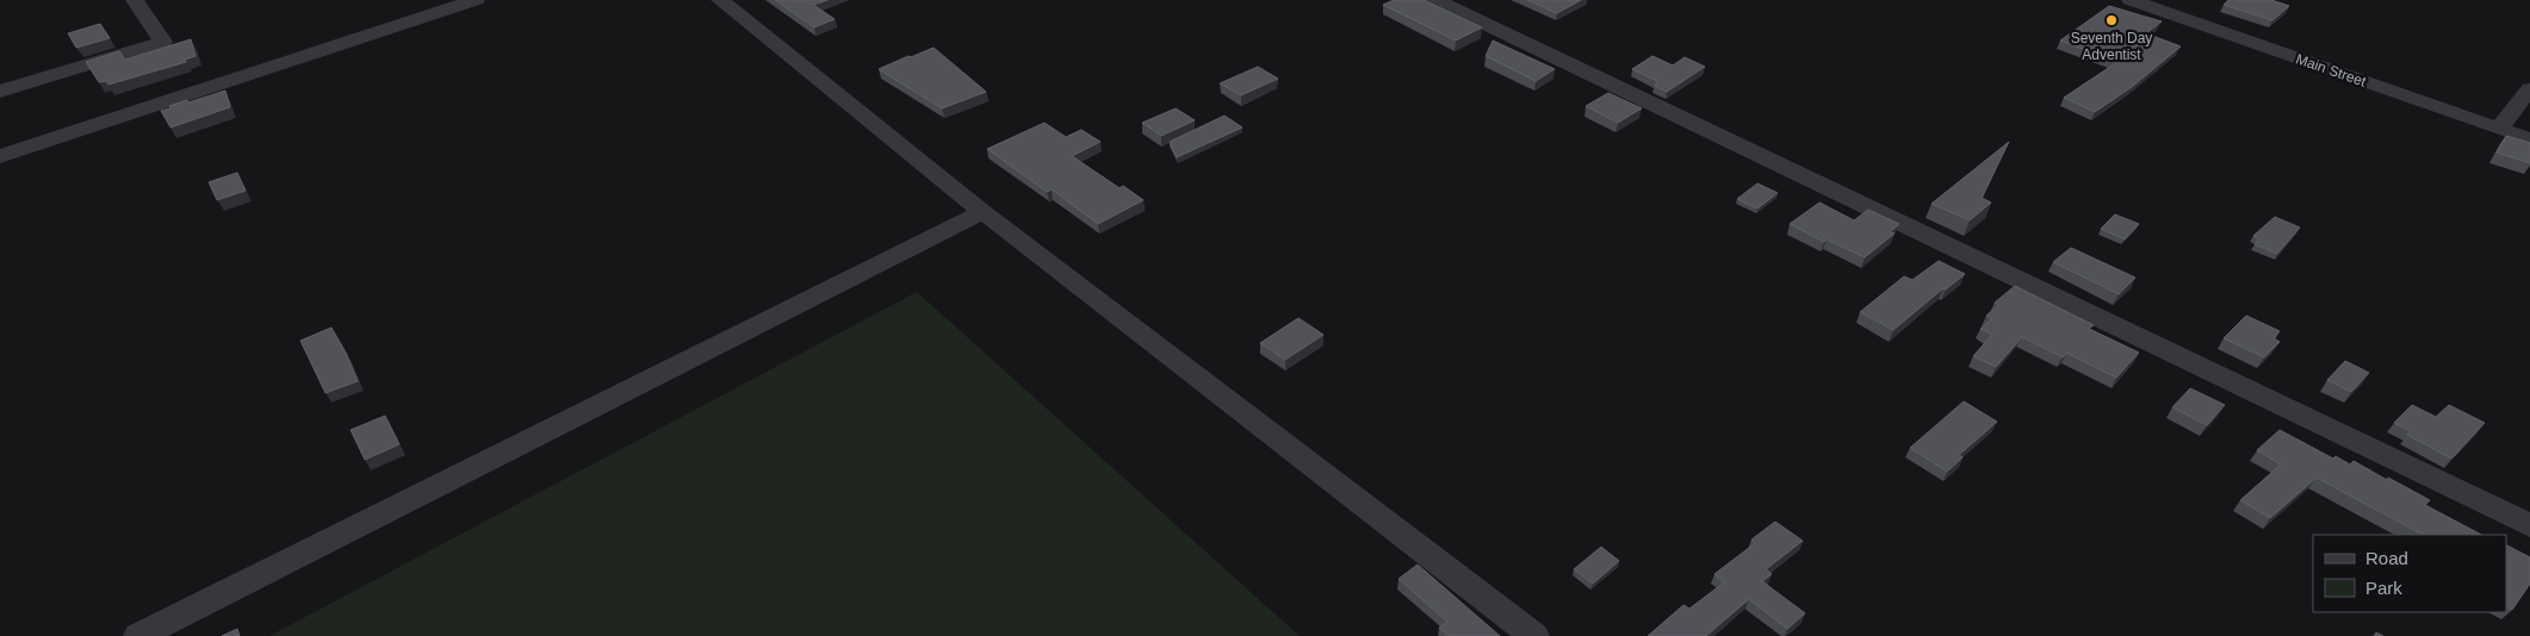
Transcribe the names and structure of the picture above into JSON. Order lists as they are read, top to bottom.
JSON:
{
  "streets": {
    "street": ["Main Street"]
  },
  "places": ["Seventh Day Adventist"],
  "legend": ["Road", "Park"]
}
